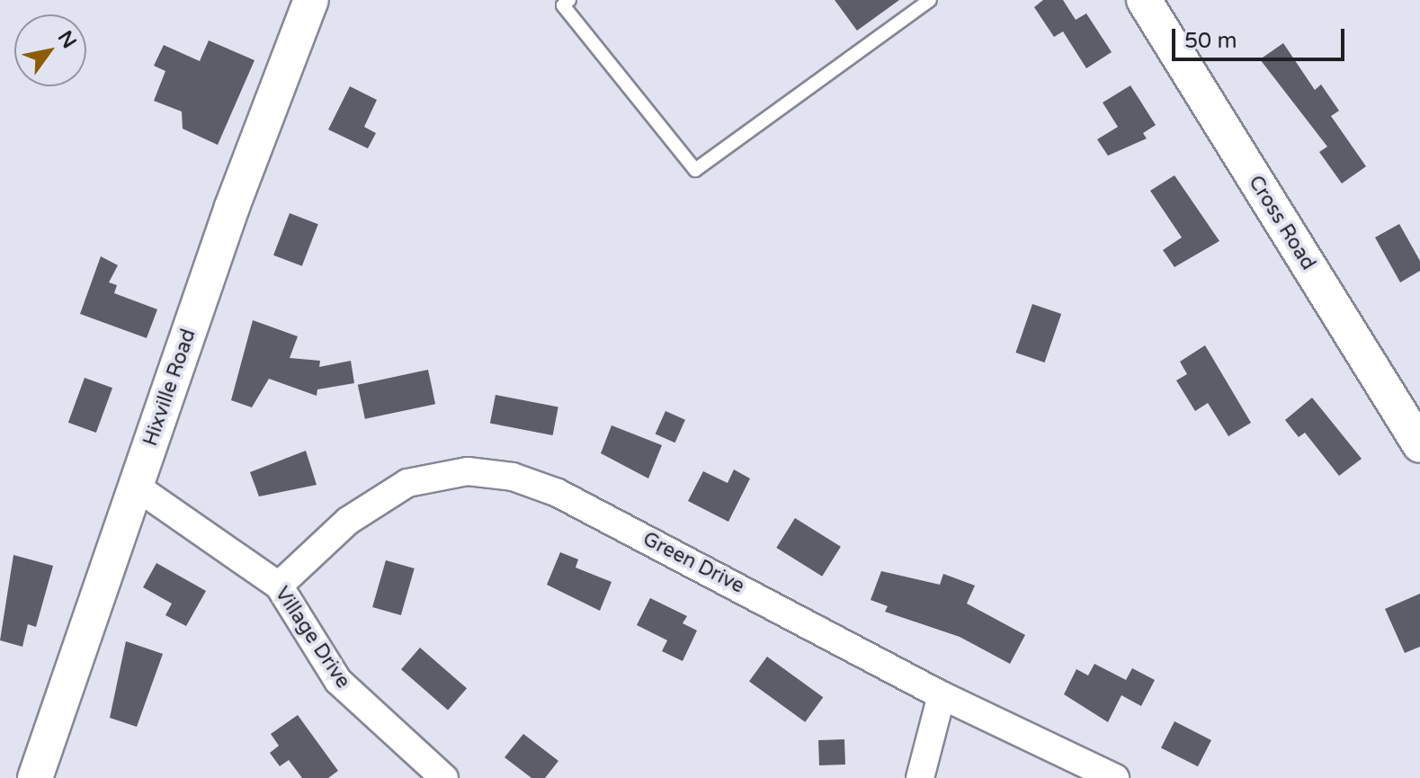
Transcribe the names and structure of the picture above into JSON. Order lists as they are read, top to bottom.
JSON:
{
  "streets": {
    "street": [
      "Cross Road",
      "Hixville Road",
      "Green Drive",
      "Village Drive"
    ]
  },
  "crossings": [
    ["Hixville Road", "Village Drive"],
    ["Green Drive", "Village Drive"]
  ],
  "scale_bar": "50 m",
  "north": "top right"
}
